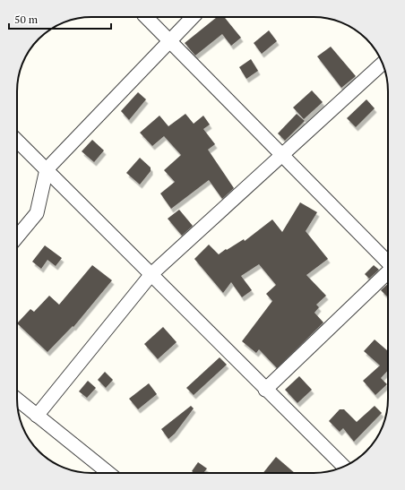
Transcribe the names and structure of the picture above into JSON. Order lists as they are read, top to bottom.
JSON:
{
  "scale_bar": "50 m"
}
